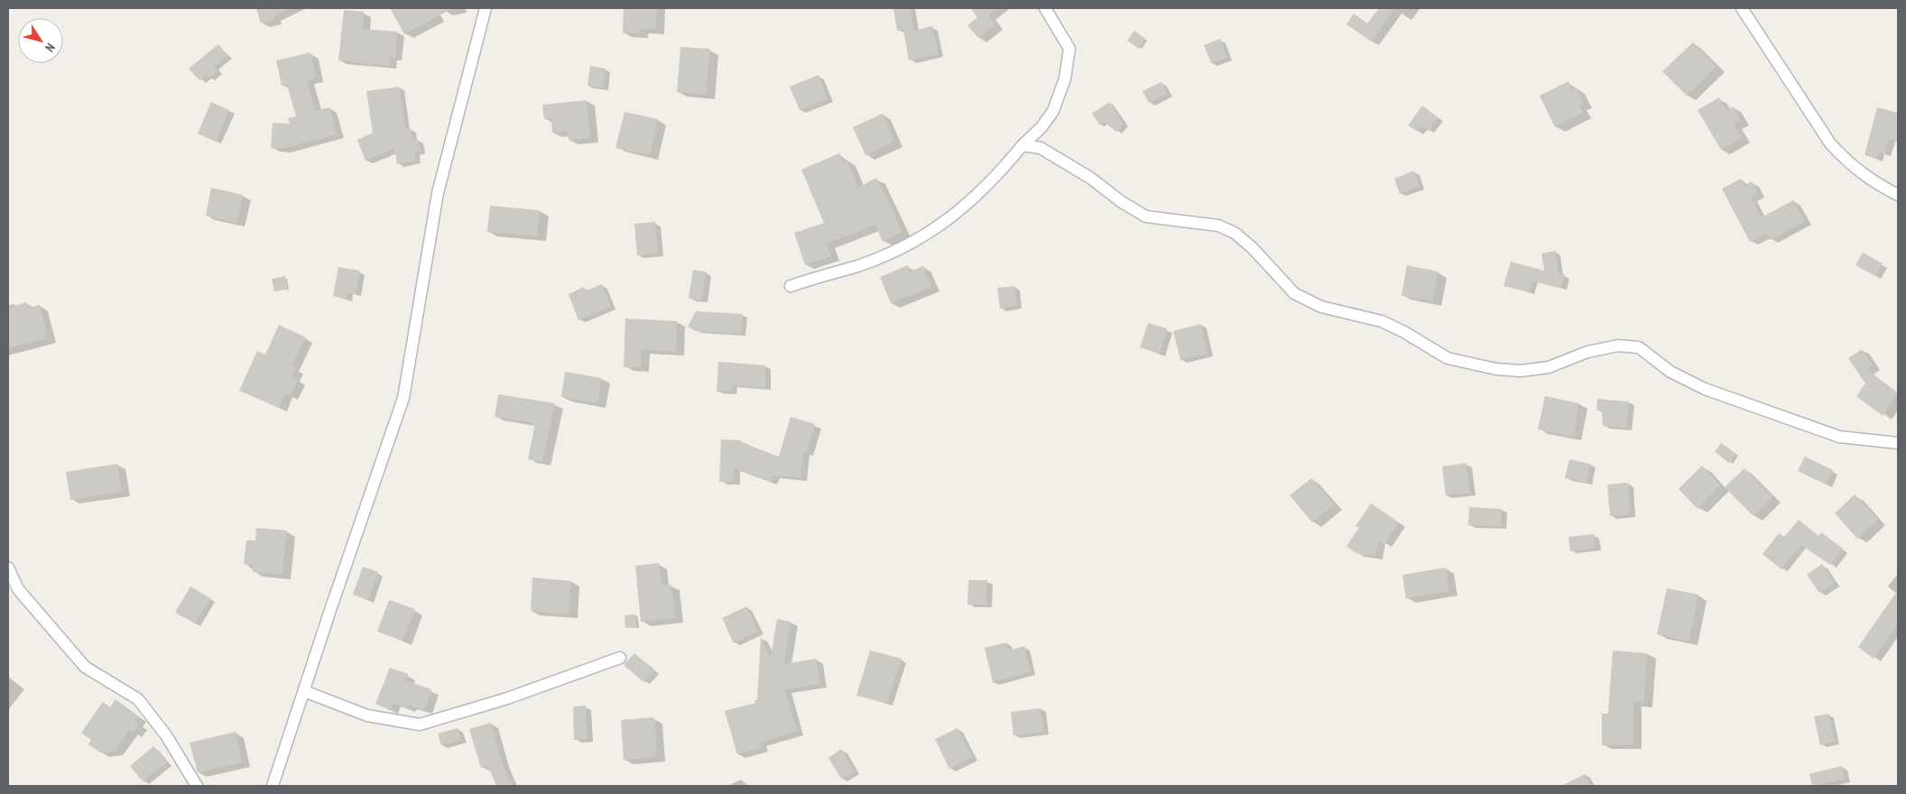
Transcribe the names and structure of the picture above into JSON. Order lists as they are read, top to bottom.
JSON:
{
  "north": "bottom right"
}
